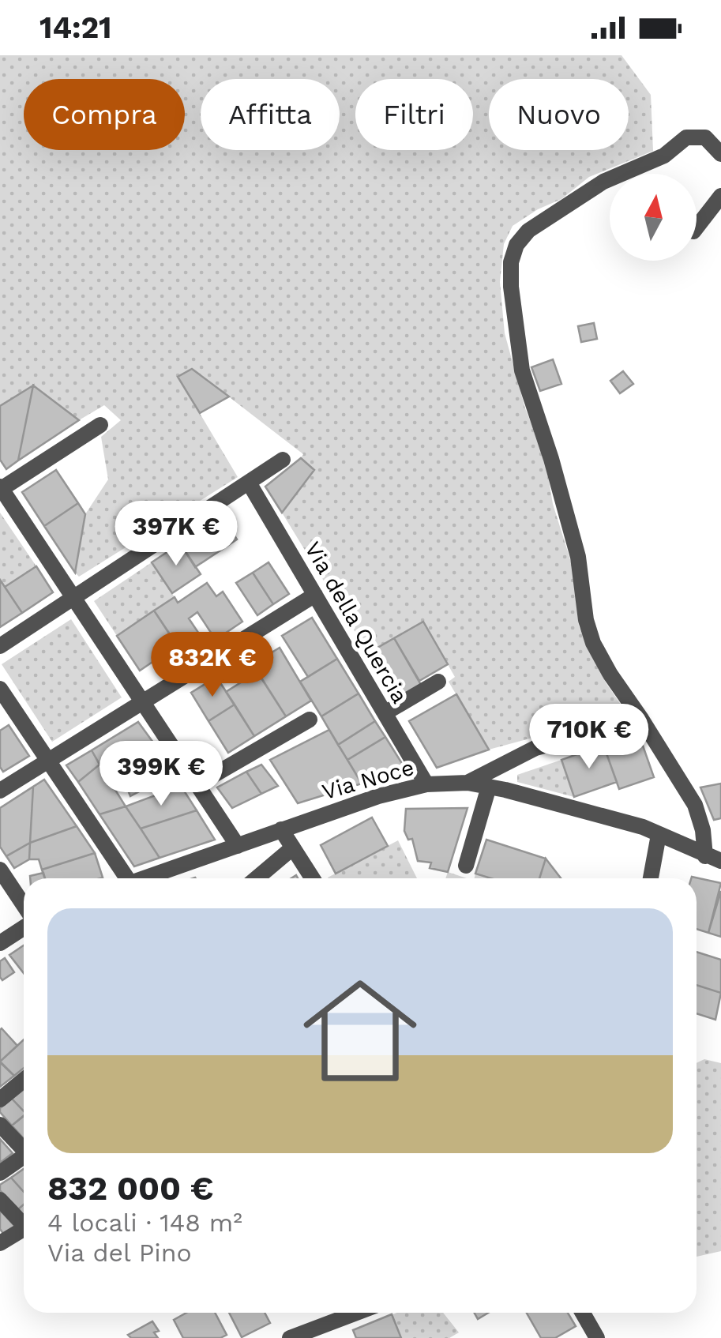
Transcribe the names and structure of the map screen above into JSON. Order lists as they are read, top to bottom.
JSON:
{
  "streets": {
    "street": ["Via della Quercia", "Via Noce"]
  },
  "crossings": [
    ["Via della Quercia", "Via Noce"]
  ],
  "north": "top",
  "page": {
    "status": "14:21",
    "chip": [
      "Compra",
      "Affitta",
      "Filtri",
      "Nuovo"
    ],
    "price": [
      "397K €",
      "832K €",
      "710K €",
      "399K €"
    ],
    "list": [
      {
        "name": "832 000 €",
        "note": "4 locali · 148 m² · Via del Pino"
      }
    ]
  }
}
